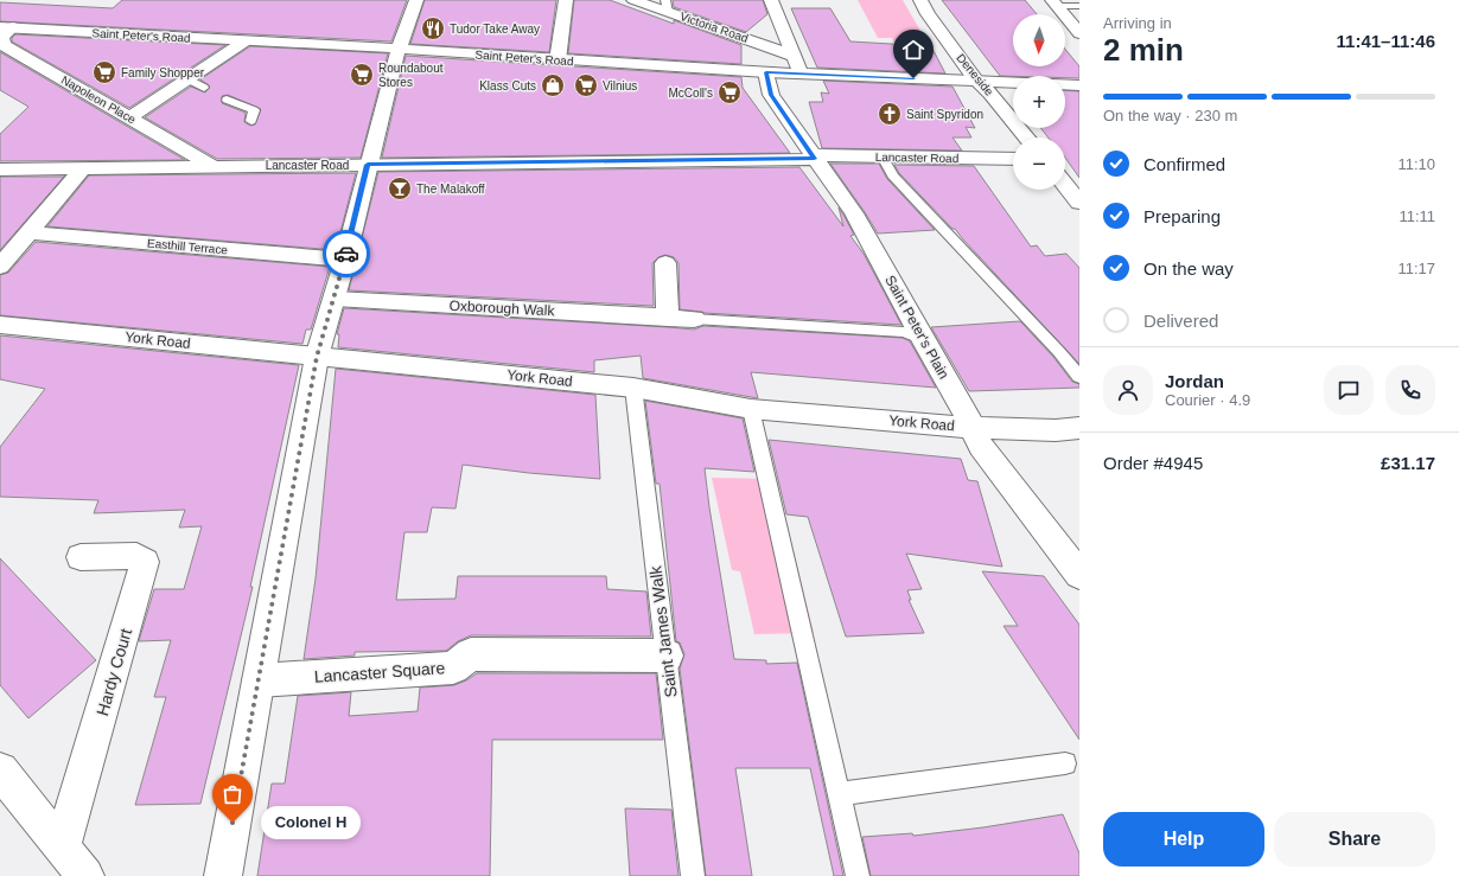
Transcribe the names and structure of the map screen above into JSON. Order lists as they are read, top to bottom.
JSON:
{
  "streets": {
    "street": [
      "Victoria Road",
      "Saint Peter's Road",
      "Deneside",
      "Napoleon Place",
      "Lancaster Road",
      "Easthill Terrace",
      "Oxborough Walk",
      "Saint Peter's Plain",
      "York Road",
      "Hardy Court",
      "Lancaster Square"
    ],
    "lane": ["Saint James Walk"]
  },
  "crossings": [
    ["Saint Peter's Road", "Deneside"],
    ["Saint Peter's Road", "Napoleon Place"],
    ["Saint Peter's Road", "Saint Peter's Plain"],
    ["Napoleon Place", "Lancaster Road"],
    ["Lancaster Road", "Saint Peter's Plain"],
    ["Oxborough Walk", "Saint Peter's Plain"],
    ["Saint Peter's Plain", "York Road"],
    ["York Road", "Saint James Walk"],
    ["Saint James Walk", "Lancaster Square"]
  ],
  "places": {
    "restaurant": ["Tudor Take Away"],
    "supermarket": [
      "Family Shopper",
      "Roundabout Stores",
      "Vilnius",
      "McColl's"
    ],
    "shop": ["Klass Cuts"],
    "church": ["Saint Spyridon"],
    "bar": ["The Malakoff"],
    "other": ["Colonel H"]
  },
  "north": "bottom",
  "page": {
    "heading": ["2 min", "Arriving in", "11:41–11:46"],
    "panel": [
      "Jordan",
      "Courier · 4.9",
      "Order #4945",
      "£31.17"
    ],
    "map_buttons": ["+", "−"],
    "bar": "On the way · 230 m",
    "list": [
      ["Confirmed", "11:10"],
      ["Preparing", "11:11"],
      ["On the way", "11:17"],
      "Delivered"
    ],
    "buttons": ["Help", "Share"],
    "bubble": "Colonel H"
  }
}
